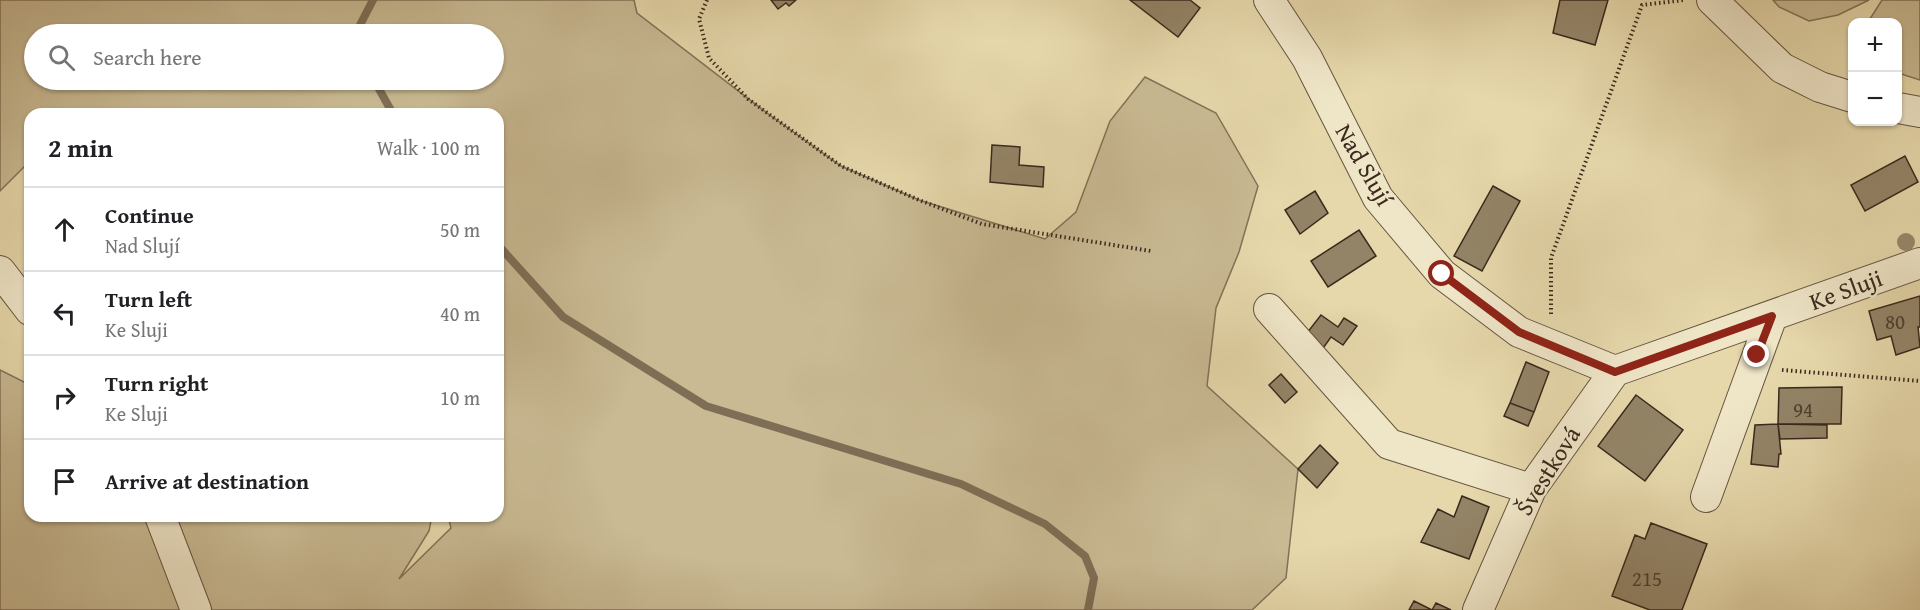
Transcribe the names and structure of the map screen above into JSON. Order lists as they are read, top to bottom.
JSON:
{
  "streets": {
    "street": ["Nad Slují", "Ke Sluji", "Švestková"]
  },
  "crossings": [
    ["Nad Slují", "Ke Sluji"],
    ["Nad Slují", "Švestková"],
    ["Ke Sluji", "Švestková"]
  ],
  "house_numbers": ["80", "94", "215"],
  "page": {
    "map_buttons": ["+", "−"],
    "search": "Search here",
    "heading": ["2 min", "Walk · 100 m"],
    "list": [
      ["Continue", "Nad Slují", "50 m"],
      ["Turn left", "Ke Sluji", "40 m"],
      ["Turn right", "Ke Sluji", "10 m"],
      "Arrive at destination"
    ]
  }
}
